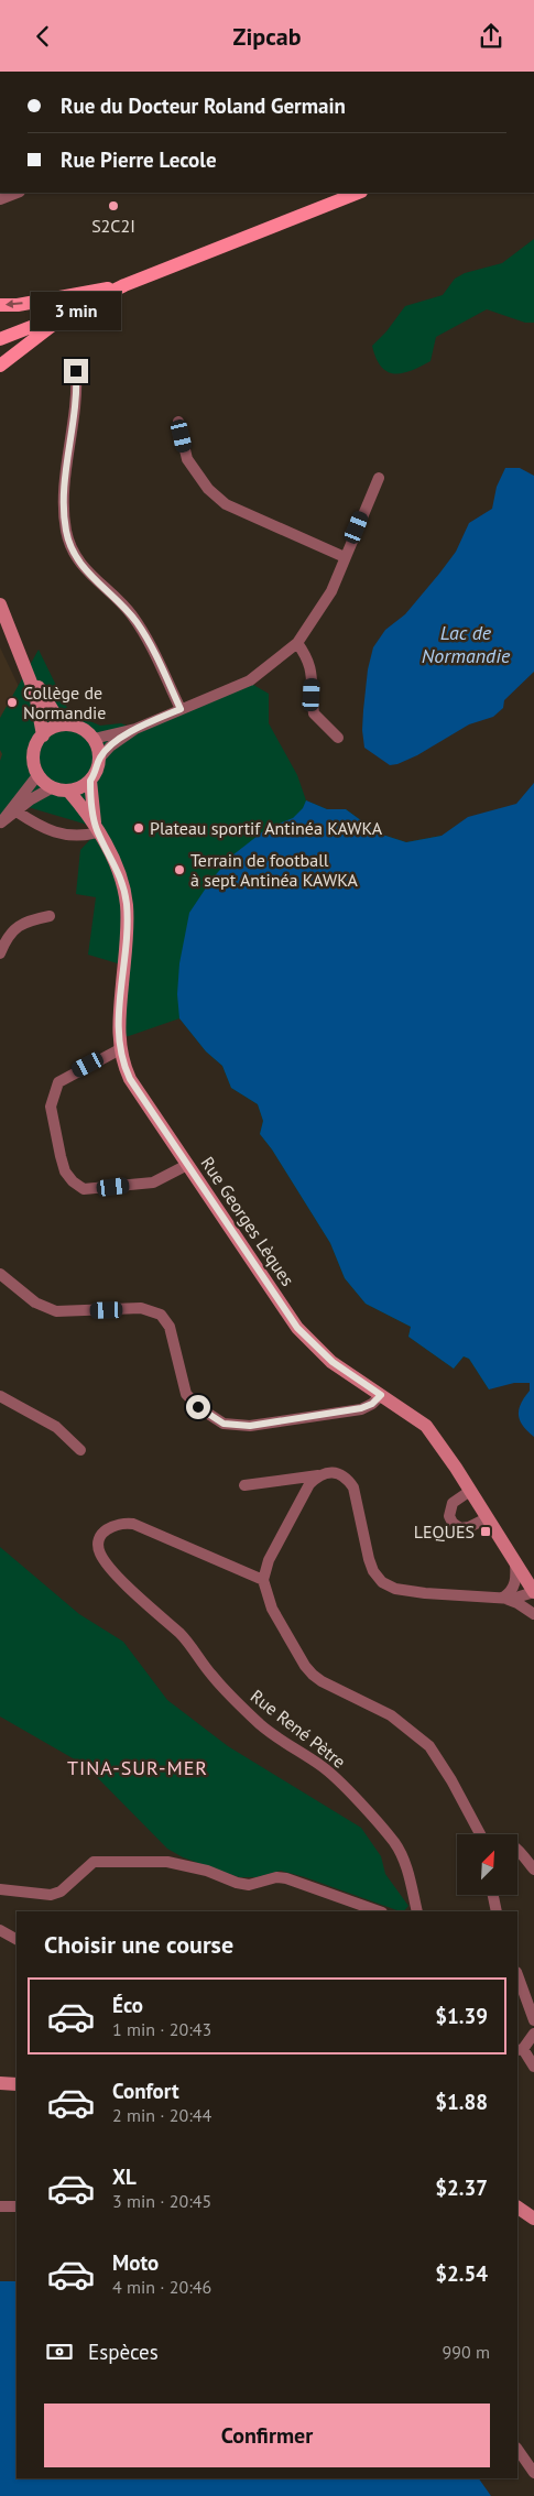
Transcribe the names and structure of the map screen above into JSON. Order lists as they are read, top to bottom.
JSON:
{
  "streets": {
    "main road": ["Rue Georges Lèques"],
    "street": ["Rue René Pètre"]
  },
  "districts": ["TINA-SUR-MER"],
  "water": ["Lac de Normandie"],
  "places": {
    "other": [
      "S2C2I",
      "Collège de Normandie",
      "Plateau sportif Antinéa KAWKA",
      "Terrain de football à sept Antinéa KAWKA"
    ],
    "transit": ["LEQUES"]
  },
  "north": "top right",
  "page": {
    "header": "Zipcab",
    "banner": ["Rue du Docteur Roland Germain", "Rue Pierre Lecole"],
    "bubble": "3 min",
    "heading": "Choisir une course",
    "list": [
      {
        "name": "Éco",
        "note": "1 min · 20:43",
        "value": "$1.39"
      },
      {
        "name": "Confort",
        "note": "2 min · 20:44",
        "value": "$1.88"
      },
      {
        "name": "XL",
        "note": "3 min · 20:45",
        "value": "$2.37"
      },
      {
        "name": "Moto",
        "note": "4 min · 20:46",
        "value": "$2.54"
      }
    ],
    "pay": ["Espèces", "990 m"],
    "buttons": "Confirmer"
  }
}
